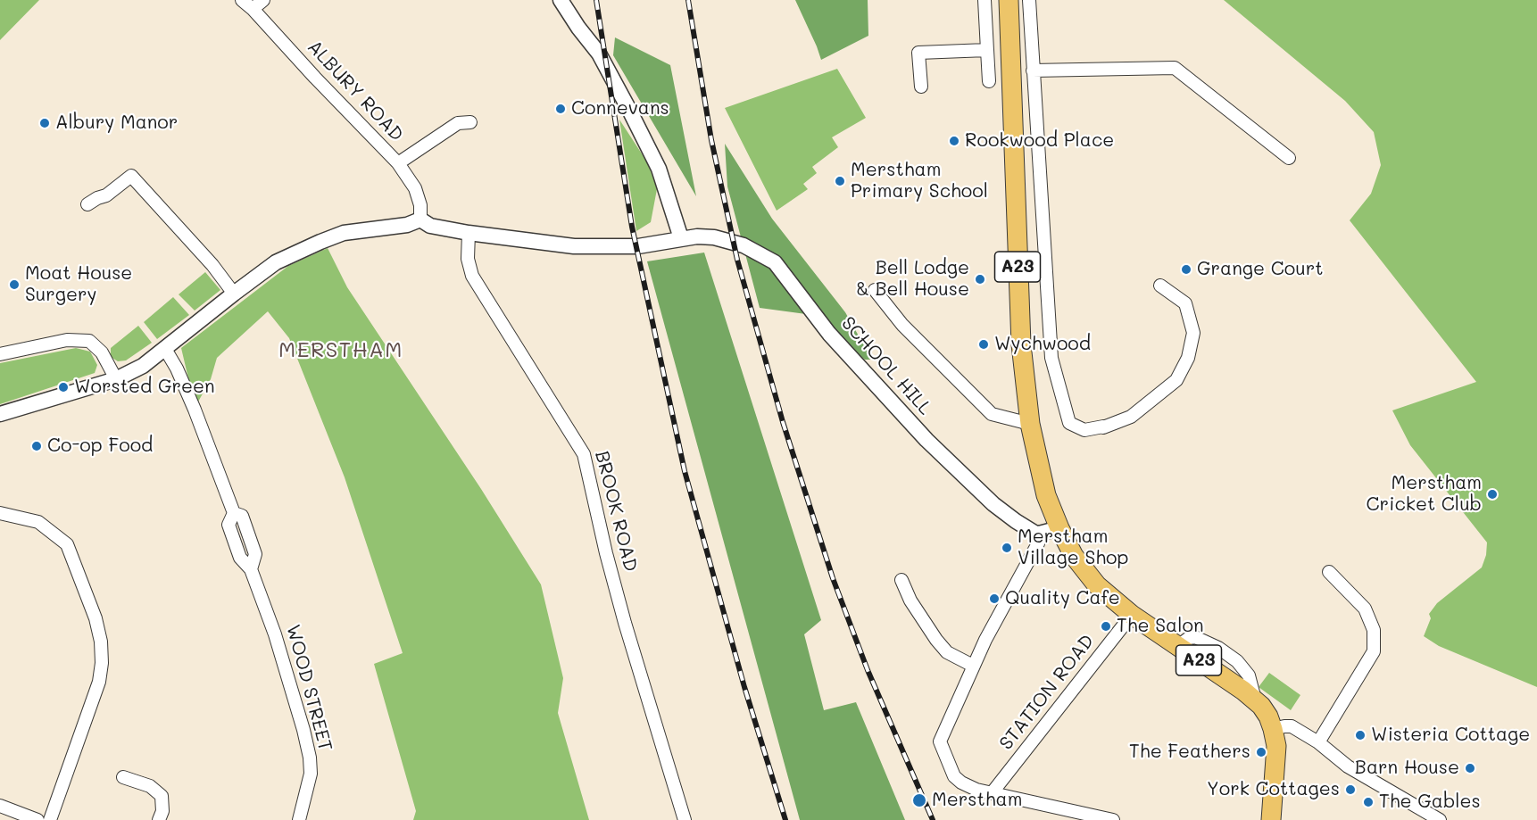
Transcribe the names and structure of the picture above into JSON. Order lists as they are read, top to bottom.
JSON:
{
  "streets": {
    "main road": ["A23"],
    "street": [
      "ALBURY ROAD",
      "SCHOOL HILL",
      "BROOK ROAD",
      "WOOD STREET",
      "STATION ROAD"
    ]
  },
  "crossings": [
    ["ALBURY ROAD", "SCHOOL HILL"],
    ["A23", "STATION ROAD"],
    ["SCHOOL HILL", "BROOK ROAD"]
  ],
  "districts": ["MERSTHAM"],
  "places": [
    "Connevans",
    "Albury Manor",
    "Rookwood Place",
    "Merstham Primary School",
    "Grange Court",
    "Bell Lodge & Bell House",
    "Moat House Surgery",
    "Wychwood",
    "Worsted Green",
    "Co-op Food",
    "Merstham Cricket Club",
    "Merstham Village Shop",
    "Quality Cafe",
    "The Salon",
    "Wisteria Cottage",
    "The Feathers",
    "Barn House",
    "York Cottages",
    "Merstham",
    "The Gables"
  ]
}
